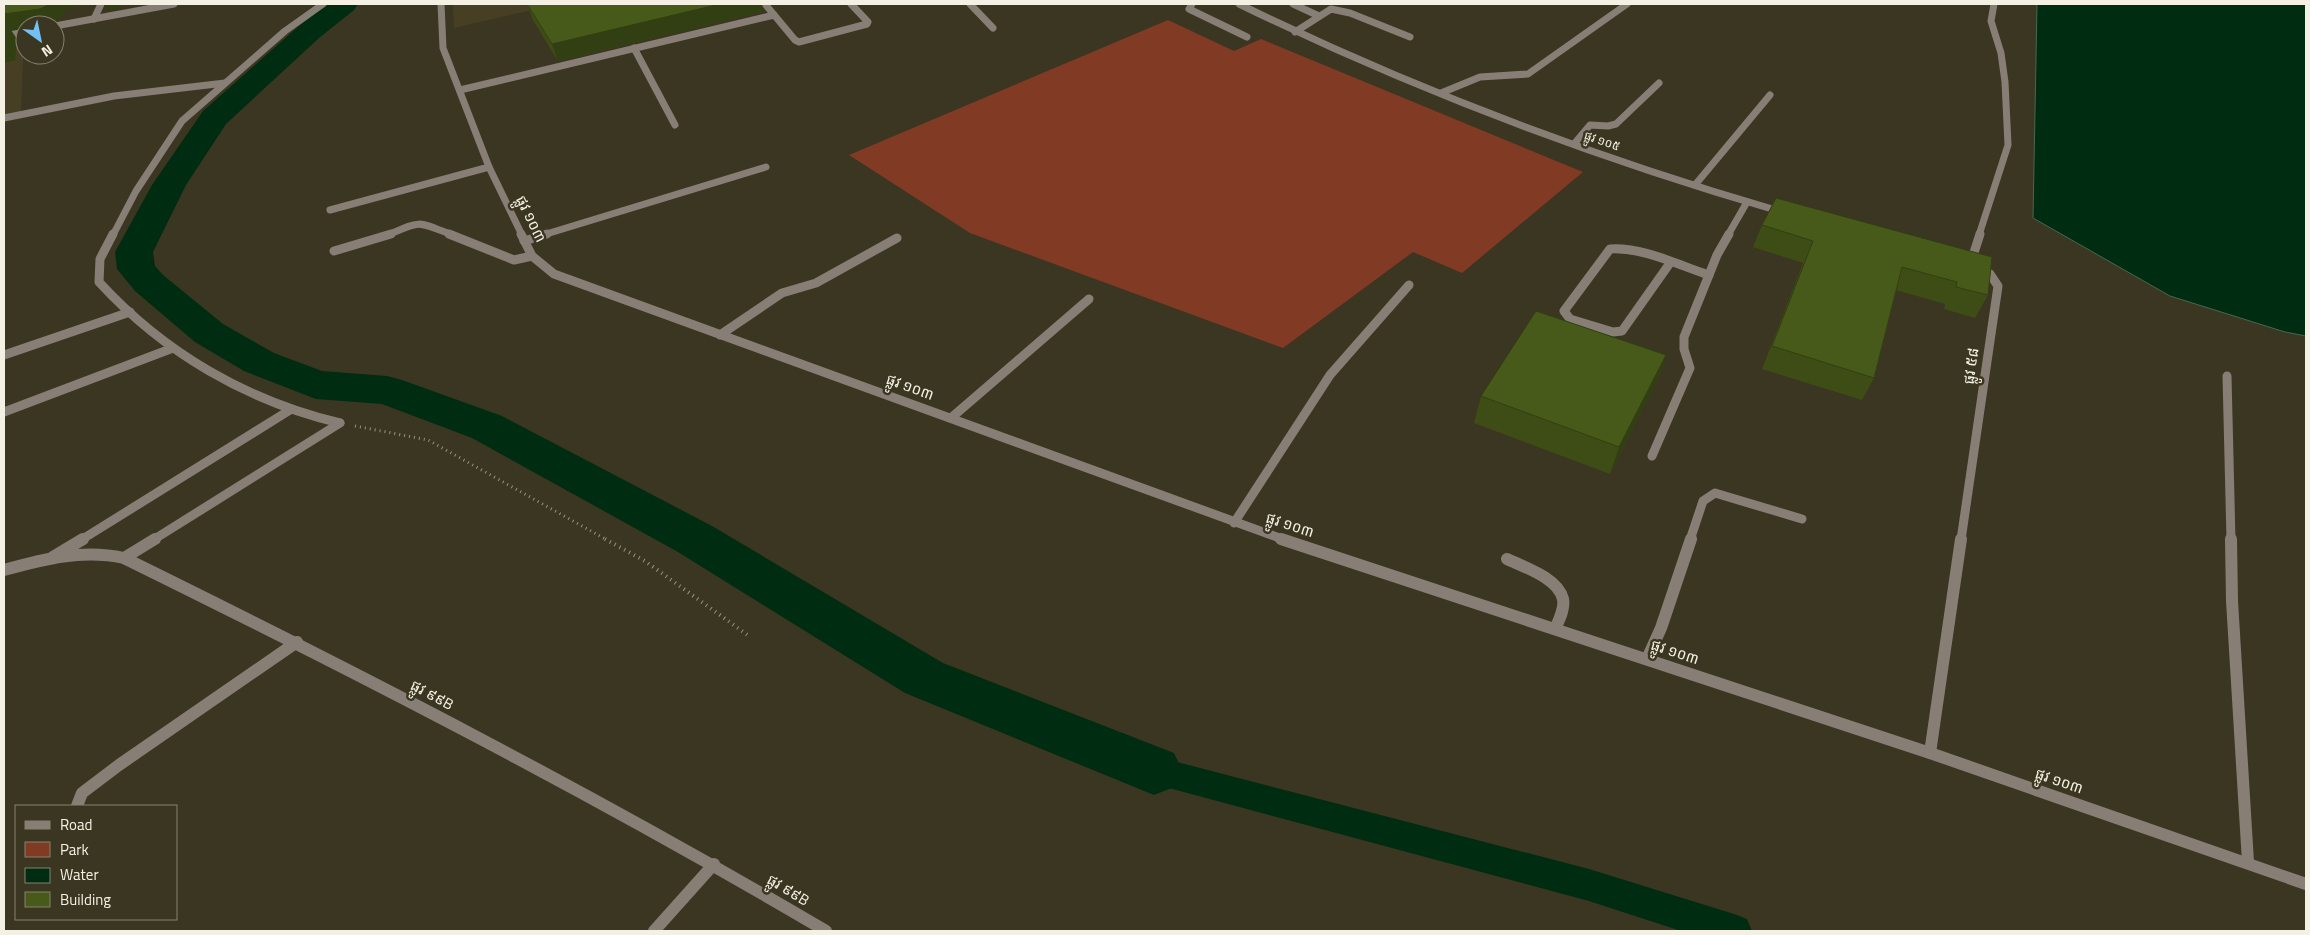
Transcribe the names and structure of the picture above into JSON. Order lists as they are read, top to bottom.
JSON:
{
  "streets": {
    "street": [
      "ផ្លូវ ១០៥",
      "ផ្លូវ ១០៣",
      "ផ្លូវ ៥៨",
      "ផ្លូវ ៩៩B"
    ]
  },
  "crossings": [
    ["ផ្លូវ ១០៣", "ផ្លូវ ៥៨"]
  ],
  "legend": [
    "Road",
    "Park",
    "Water",
    "Building"
  ],
  "north": "bottom right"
}
